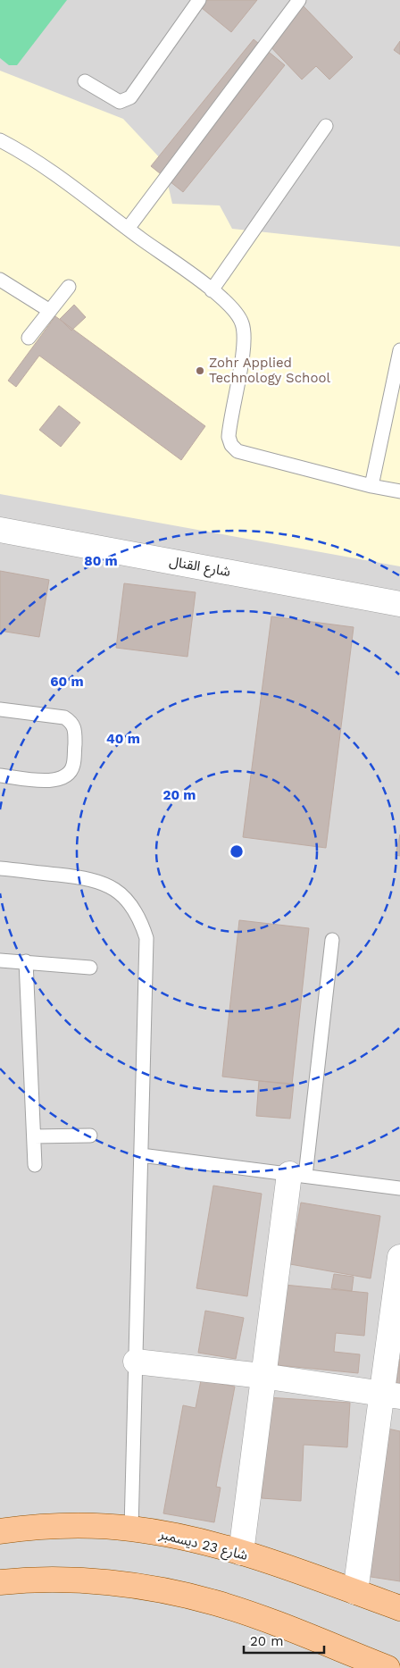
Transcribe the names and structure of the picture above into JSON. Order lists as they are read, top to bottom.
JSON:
{
  "streets": {
    "main road": ["شارع 23 ديسمبر"],
    "street": ["شارع القنال"]
  },
  "places": ["Zohr Applied Technology School"],
  "scale_bar": "20 m",
  "rings": [
    "80 m",
    "60 m",
    "40 m",
    "20 m"
  ]
}
